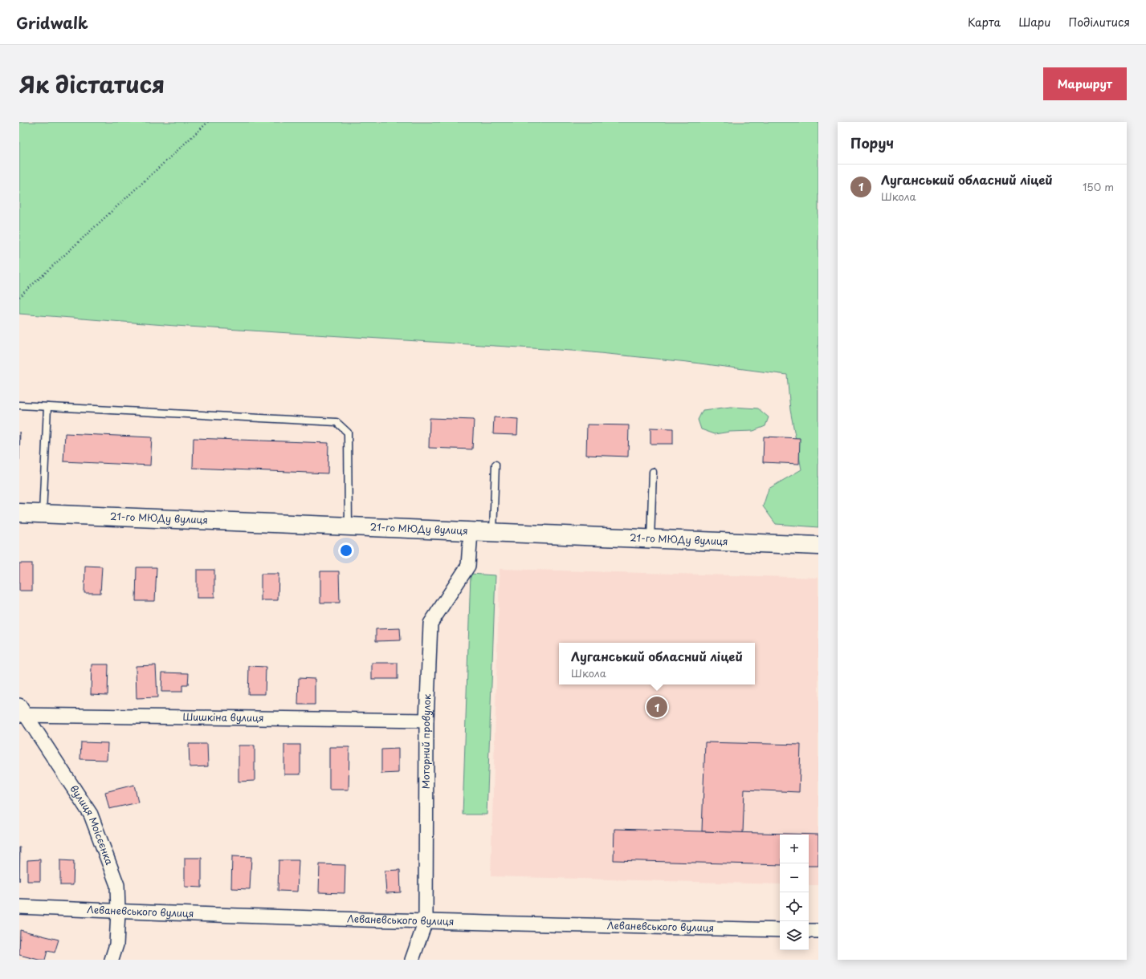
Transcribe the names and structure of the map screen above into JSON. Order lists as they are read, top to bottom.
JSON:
{
  "streets": {
    "street": [
      "21-го МЮДу вулиця",
      "Шишкіна вулиця",
      "Моторний провулок",
      "вулиця Моісєєнка",
      "Леваневського вулиця"
    ]
  },
  "crossings": [
    ["21-го МЮДу вулиця", "Моторний провулок"],
    ["Шишкіна вулиця", "Моторний провулок"],
    ["Шишкіна вулиця", "вулиця Моісєєнка"],
    ["Моторний провулок", "Леваневського вулиця"],
    ["вулиця Моісєєнка", "Леваневського вулиця"]
  ],
  "page": {
    "header": "Gridwalk",
    "nav": ["Карта", "Шари", "Поділитися"],
    "title": "Як дістатися",
    "buttons": "Маршрут",
    "heading": "Поруч",
    "list": [
      {
        "mark": "1",
        "name": "Луганський обласний ліцей",
        "note": "Школа",
        "value": "150 m"
      }
    ],
    "popup": ["Луганський обласний ліцей", "Школа"],
    "pins": "1",
    "map_buttons": ["+", "−"]
  }
}
